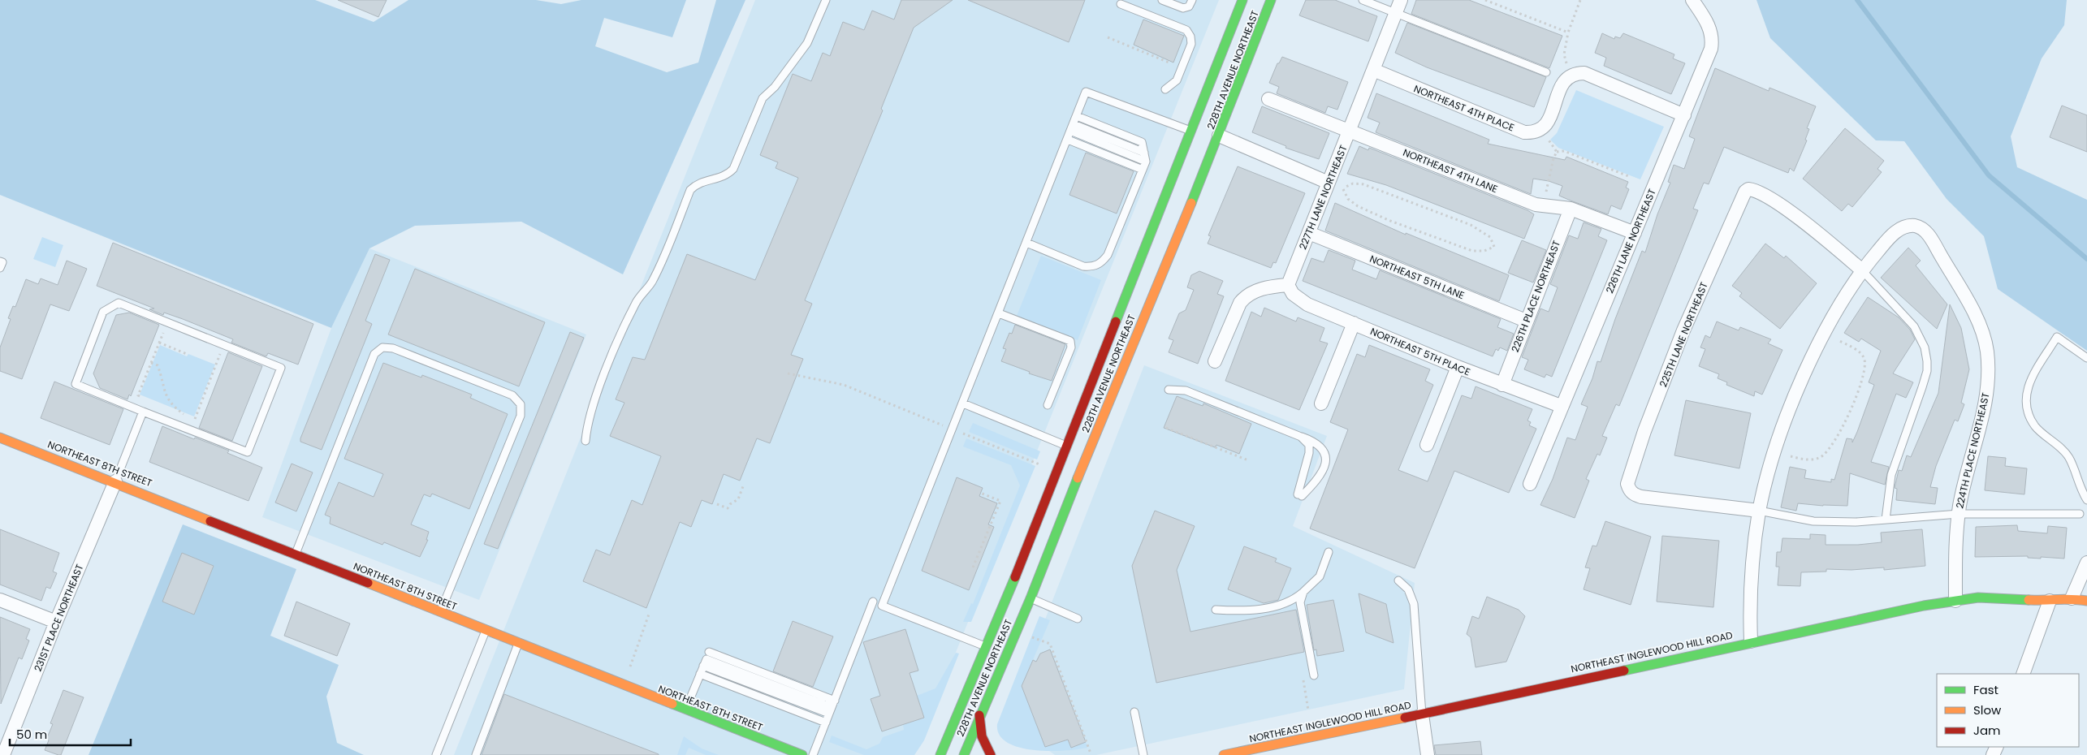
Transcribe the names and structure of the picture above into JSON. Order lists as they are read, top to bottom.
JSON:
{
  "streets": {
    "main road": ["228TH AVENUE NORTHEAST", "NORTHEAST 8TH STREET", "NORTHEAST INGLEWOOD HILL ROAD"],
    "street": [
      "NORTHEAST 4TH PLACE",
      "NORTHEAST 4TH LANE",
      "227TH LANE NORTHEAST",
      "226TH LANE NORTHEAST",
      "NORTHEAST 5TH LANE",
      "226TH PLACE NORTHEAST",
      "225TH LANE NORTHEAST",
      "NORTHEAST 5TH PLACE",
      "224TH PLACE NORTHEAST",
      "231ST PLACE NORTHEAST"
    ]
  },
  "crossings": [
    ["NORTHEAST 4TH PLACE", "227TH LANE NORTHEAST"],
    ["NORTHEAST 4TH PLACE", "226TH LANE NORTHEAST"],
    ["NORTHEAST 4TH LANE", "227TH LANE NORTHEAST"],
    ["NORTHEAST 4TH LANE", "226TH LANE NORTHEAST"],
    ["NORTHEAST 4TH LANE", "226TH PLACE NORTHEAST"],
    ["227TH LANE NORTHEAST", "NORTHEAST 5TH LANE"],
    ["227TH LANE NORTHEAST", "NORTHEAST 5TH PLACE"],
    ["226TH LANE NORTHEAST", "NORTHEAST 5TH PLACE"],
    ["NORTHEAST 5TH LANE", "226TH PLACE NORTHEAST"],
    ["226TH PLACE NORTHEAST", "NORTHEAST 5TH PLACE"],
    ["225TH LANE NORTHEAST", "224TH PLACE NORTHEAST"],
    ["224TH PLACE NORTHEAST", "NORTHEAST INGLEWOOD HILL ROAD"],
    ["NORTHEAST 8TH STREET", "231ST PLACE NORTHEAST"]
  ],
  "legend": ["Fast", "Slow", "Jam"],
  "scale_bar": "50 m"
}
